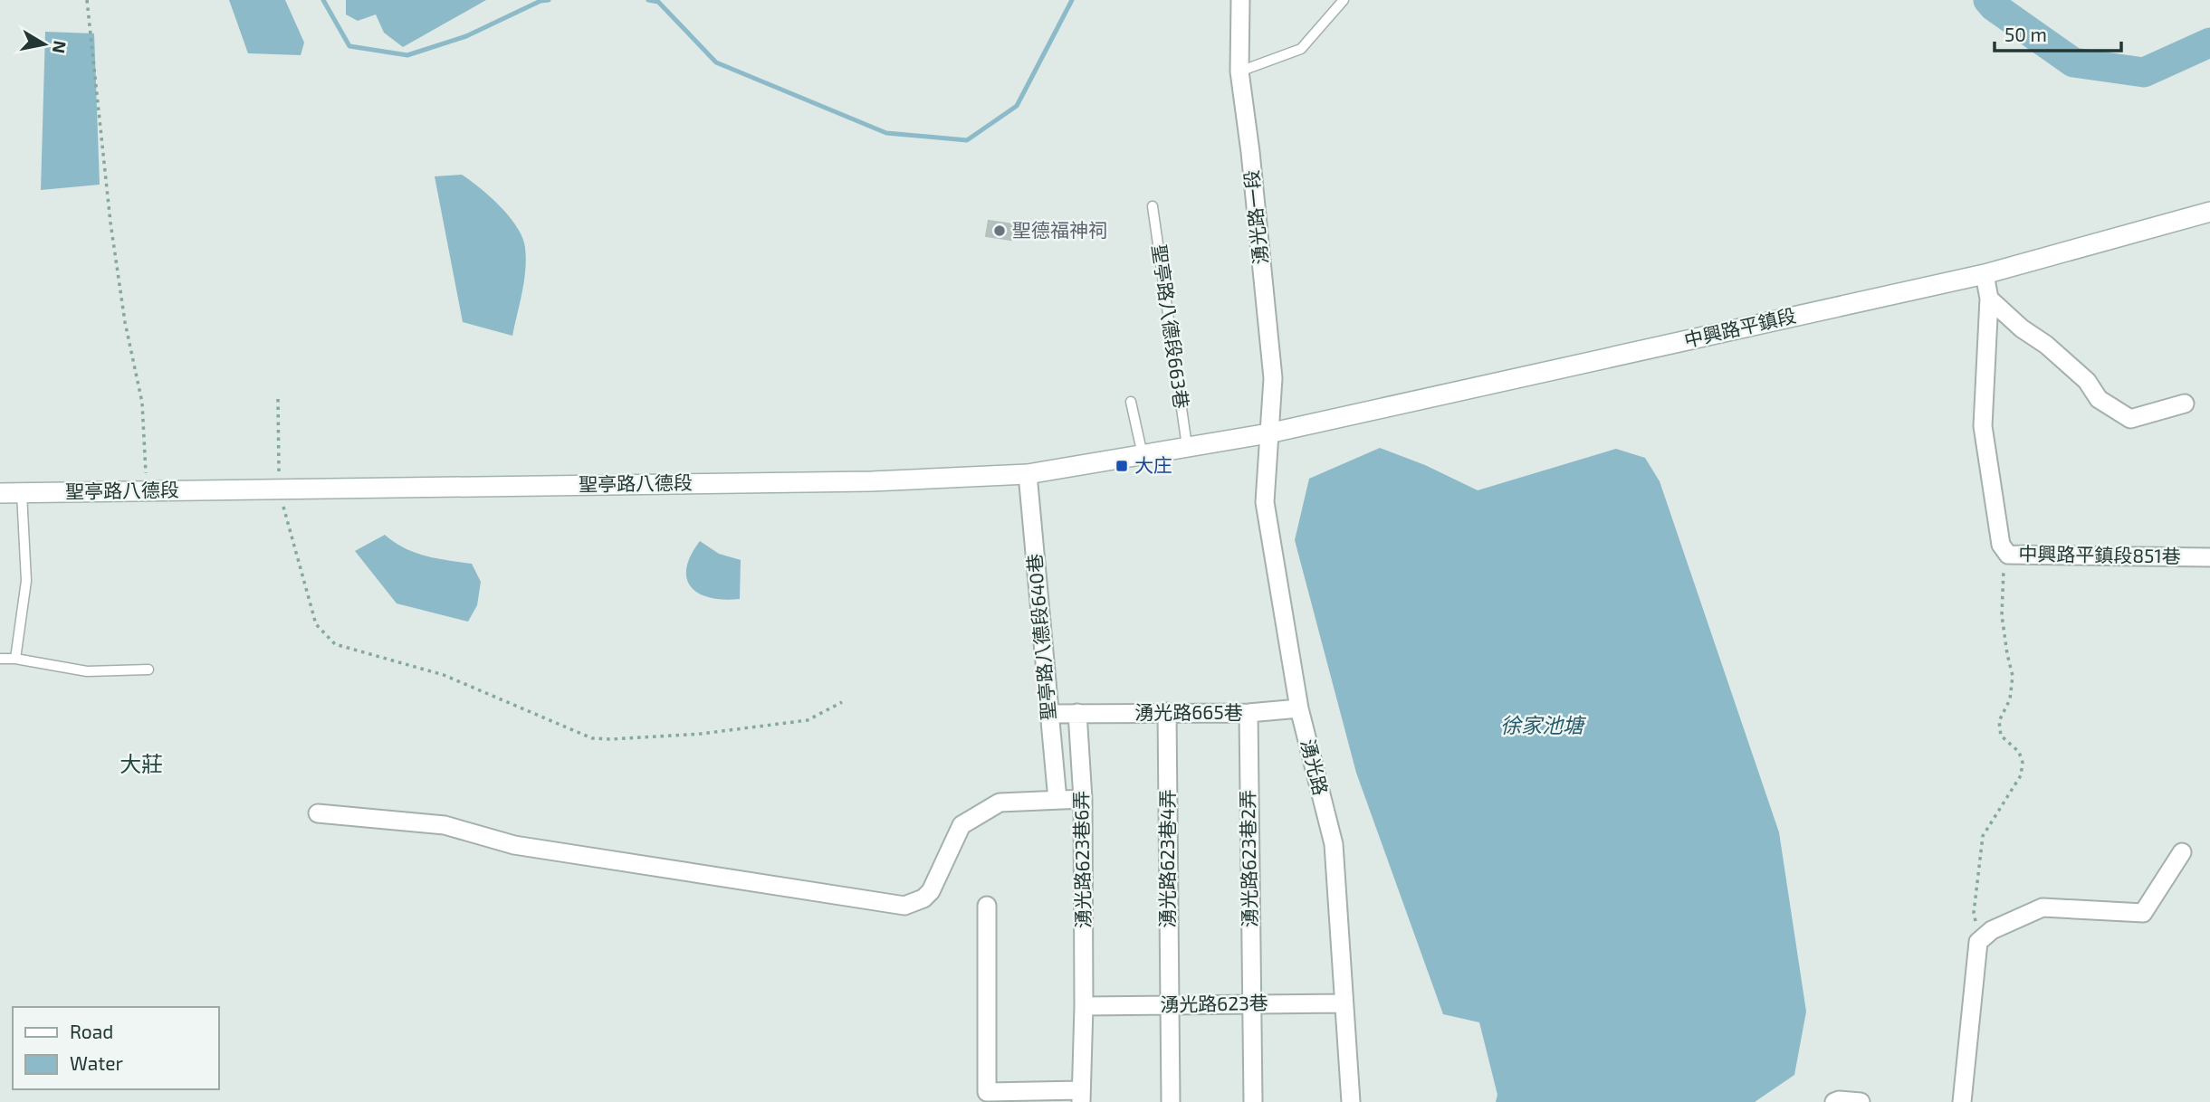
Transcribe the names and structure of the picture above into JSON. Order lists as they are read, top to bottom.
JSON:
{
  "streets": {
    "street": [
      "湧光路一段",
      "中興路平鎮段",
      "聖亭路八德段",
      "中興路平鎮段851巷",
      "聖亭路八德段640巷",
      "湧光路665巷",
      "湧光路",
      "湧光路623巷4弄",
      "湧光路623巷2弄",
      "湧光路623巷6弄",
      "湧光路623巷"
    ],
    "lane": ["聖亭路八德段663巷"]
  },
  "crossings": [
    ["湧光路一段", "中興路平鎮段"],
    ["湧光路一段", "聖亭路八德段"],
    ["湧光路一段", "湧光路"],
    ["聖亭路八德段663巷", "聖亭路八德段"],
    ["中興路平鎮段", "聖亭路八德段"],
    ["中興路平鎮段", "中興路平鎮段851巷"],
    ["中興路平鎮段", "湧光路"],
    ["聖亭路八德段", "聖亭路八德段640巷"],
    ["聖亭路八德段", "湧光路"],
    ["聖亭路八德段640巷", "湧光路665巷"],
    ["湧光路665巷", "湧光路"],
    ["湧光路665巷", "湧光路623巷4弄"],
    ["湧光路665巷", "湧光路623巷2弄"],
    ["湧光路665巷", "湧光路623巷6弄"],
    ["湧光路", "湧光路623巷"],
    ["湧光路623巷4弄", "湧光路623巷"],
    ["湧光路623巷2弄", "湧光路623巷"],
    ["湧光路623巷6弄", "湧光路623巷"]
  ],
  "districts": ["大莊"],
  "water": ["徐家池塘"],
  "places": {
    "other": ["聖德福神祠"],
    "transit": ["大庄"]
  },
  "legend": ["Road", "Water"],
  "scale_bar": "50 m",
  "north": "right"
}
